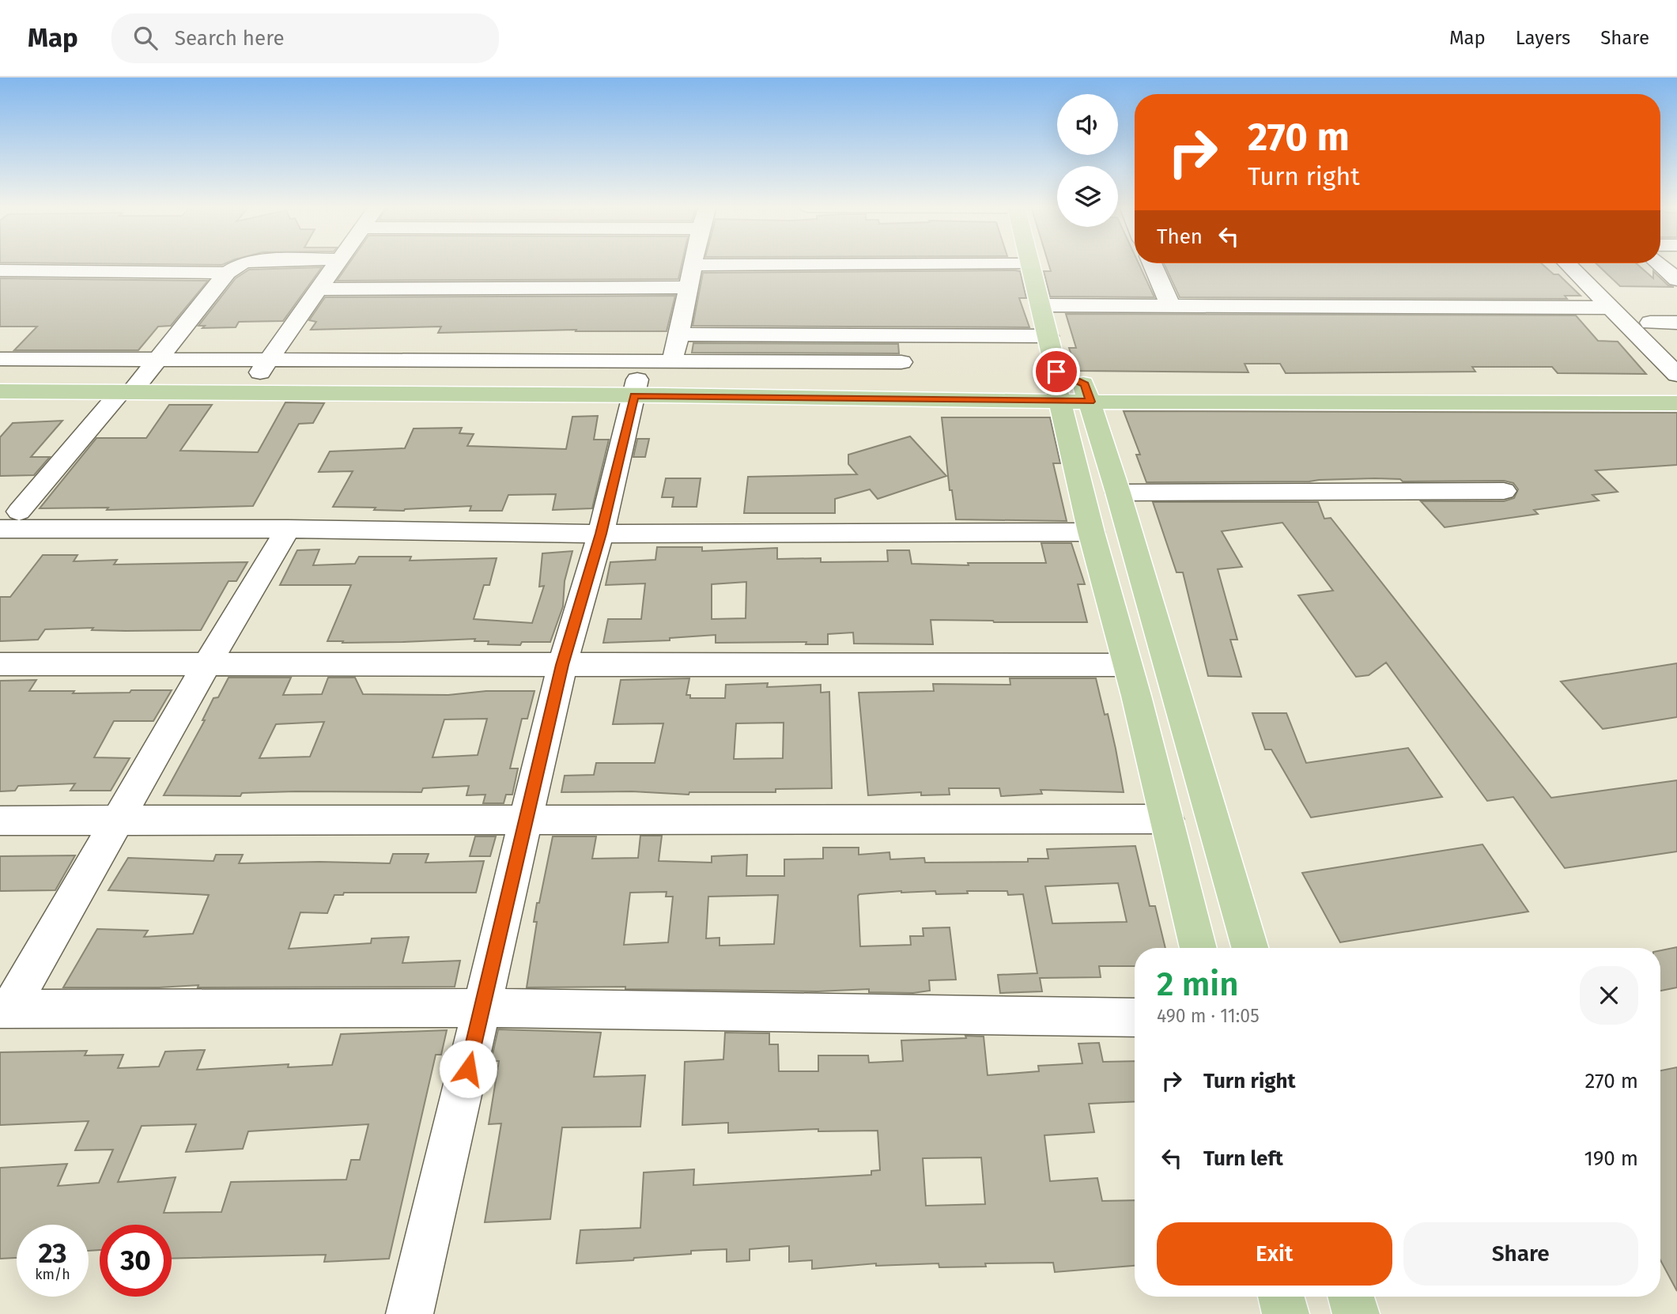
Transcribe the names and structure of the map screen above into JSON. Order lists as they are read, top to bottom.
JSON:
{
  "page": {
    "header": "Map",
    "search": "Search here",
    "nav": ["Map", "Layers", "Share"],
    "turn": ["270 m", "Turn right"],
    "then": "Then",
    "heading": ["2 min", "490 m · 11:05"],
    "list": [
      {
        "name": "Turn right",
        "value": "270 m"
      },
      {
        "name": "Turn left",
        "value": "190 m"
      }
    ],
    "buttons": ["Exit", "Share"],
    "speed": "23 km/h",
    "limit": "30"
  }
}
